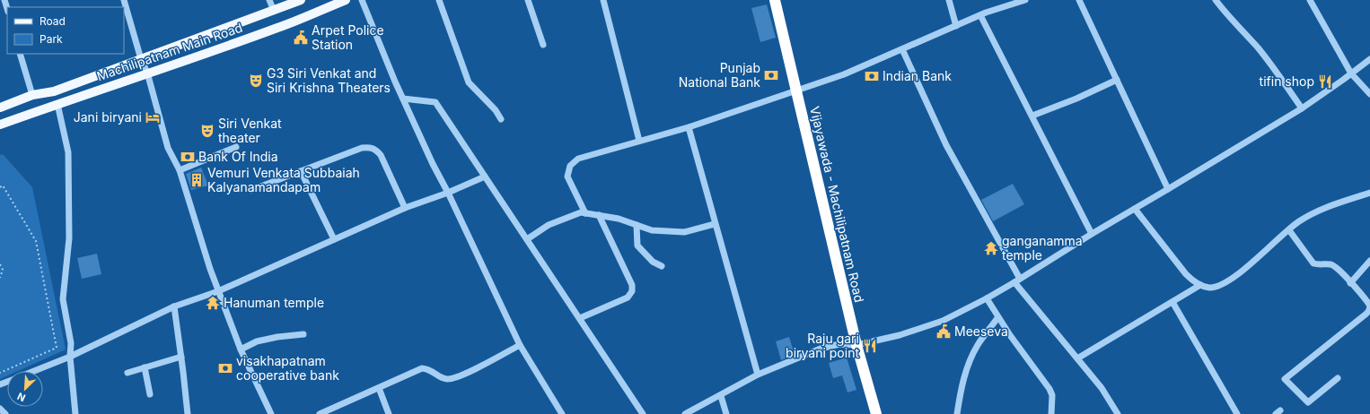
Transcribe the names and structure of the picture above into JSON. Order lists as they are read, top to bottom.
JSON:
{
  "streets": {
    "highway": ["Vijayawada - Machilipatnam Road"],
    "main road": ["Machilipatnam Main Road"]
  },
  "places": {
    "public building": ["Arpet Police Station", "Meeseva"],
    "bank": [
      "Punjab National Bank",
      "Indian Bank",
      "Bank Of India",
      "visakhapatnam cooperative bank"
    ],
    "theatre": ["G3 Siri Venkat and Siri Krishna Theaters", "Siri Venkat theater"],
    "restaurant": ["tifin shop", "Raju gari biryani point"],
    "hotel": ["Jani biryani"],
    "building": ["Vemuri Venkata Subbaiah Kalyanamandapam"],
    "temple": ["ganganamma temple", "Hanuman temple"]
  },
  "legend": ["Road", "Park"],
  "north": "bottom left"
}
